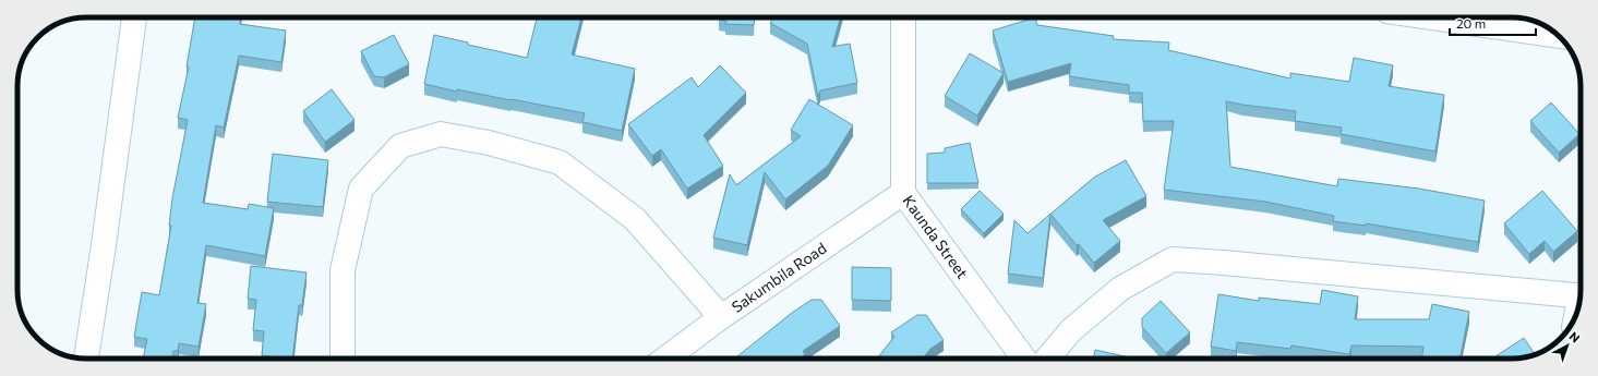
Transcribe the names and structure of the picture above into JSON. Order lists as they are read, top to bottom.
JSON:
{
  "streets": {
    "street": ["Kaunda Street", "Sakumbila Road"]
  },
  "crossings": [
    ["Kaunda Street", "Sakumbila Road"]
  ],
  "scale_bar": "20 m",
  "north": "top right"
}
